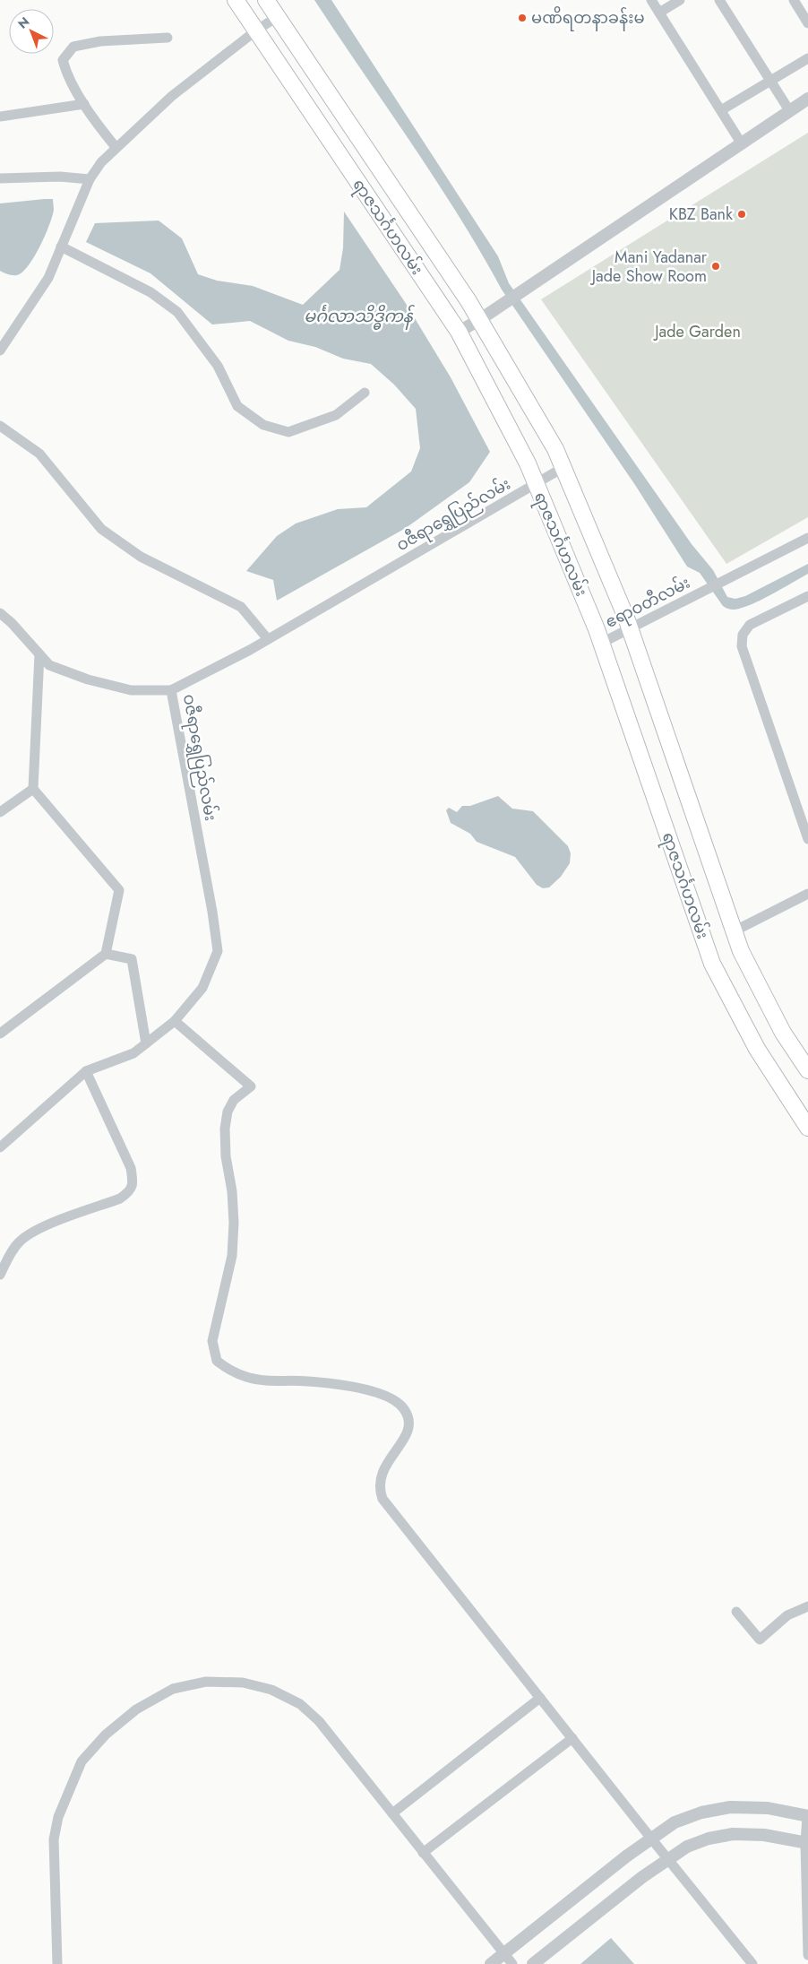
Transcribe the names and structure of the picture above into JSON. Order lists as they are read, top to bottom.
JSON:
{
  "streets": {
    "main road": ["ရာဇသင်္ဂဟလမ်း"],
    "street": ["ဝဇီရာရွှေပြည်လမ်း", "ဧရာဝတီလမ်း"]
  },
  "crossings": [
    ["ရာဇသင်္ဂဟလမ်း", "ဝဇီရာရွှေပြည်လမ်း"],
    ["ရာဇသင်္ဂဟလမ်း", "ဧရာဝတီလမ်း"]
  ],
  "water": ["မင်္ဂလာသိဒ္ဓိကန်"],
  "parks": ["Jade Garden"],
  "places": ["မဏိရတနာခန်းမ", "KBZ Bank", "Mani Yadanar Jade Show Room"],
  "north": "top left"
}
